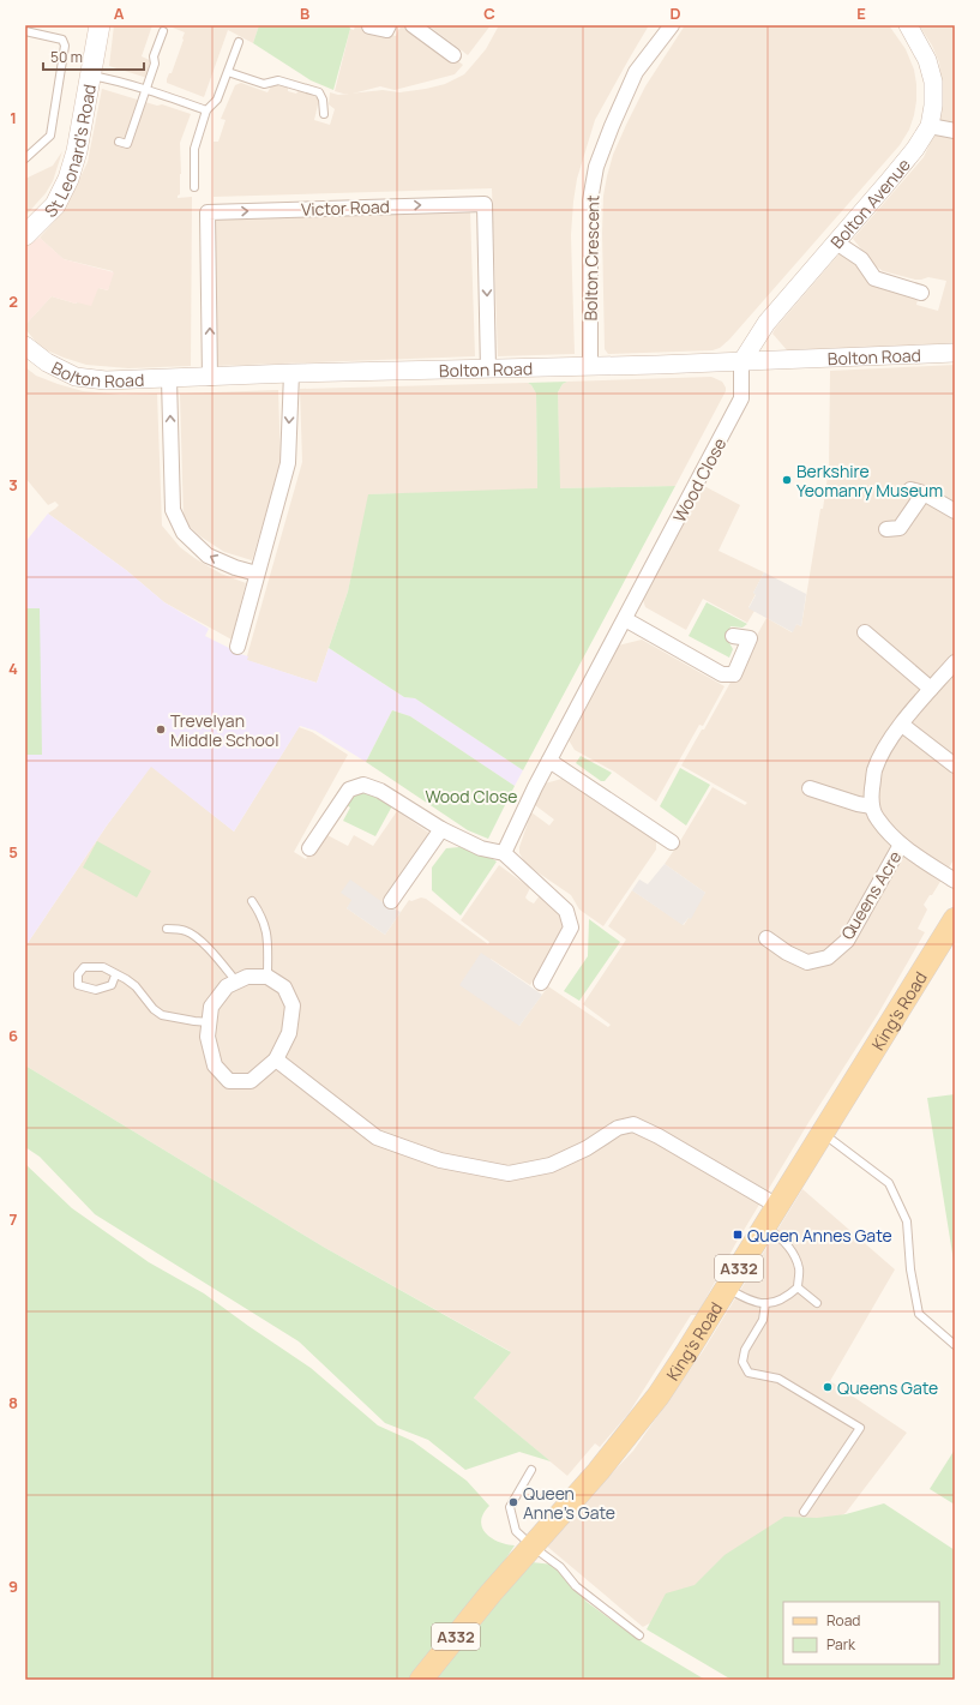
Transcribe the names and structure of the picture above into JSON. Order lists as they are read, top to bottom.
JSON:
{
  "streets": {
    "main road": ["St Leonard's Road", "King's Road", "A332"],
    "street": [
      "Bolton Avenue",
      "Victor Road",
      "Bolton Crescent",
      "Bolton Road",
      "Wood Close",
      "Queens Acre"
    ]
  },
  "crossings": [
    ["Bolton Avenue", "Bolton Road"],
    ["Bolton Avenue", "Wood Close"],
    ["Victor Road", "Bolton Road"],
    ["Bolton Crescent", "Bolton Road"],
    ["Bolton Road", "Wood Close"]
  ],
  "parks": ["Wood Close"],
  "places": {
    "other": [
      "Berkshire Yeomanry Museum",
      "Trevelyan Middle School",
      "Queens Gate",
      "Queen Anne's Gate"
    ],
    "transit": ["Queen Annes Gate"]
  },
  "legend": ["Road", "Park"],
  "scale_bar": "50 m",
  "grid": {
    "columns": [
      "A",
      "B",
      "C",
      "D",
      "E"
    ],
    "rows": [
      "1",
      "2",
      "3",
      "4",
      "5",
      "6",
      "7",
      "8",
      "9"
    ]
  }
}
